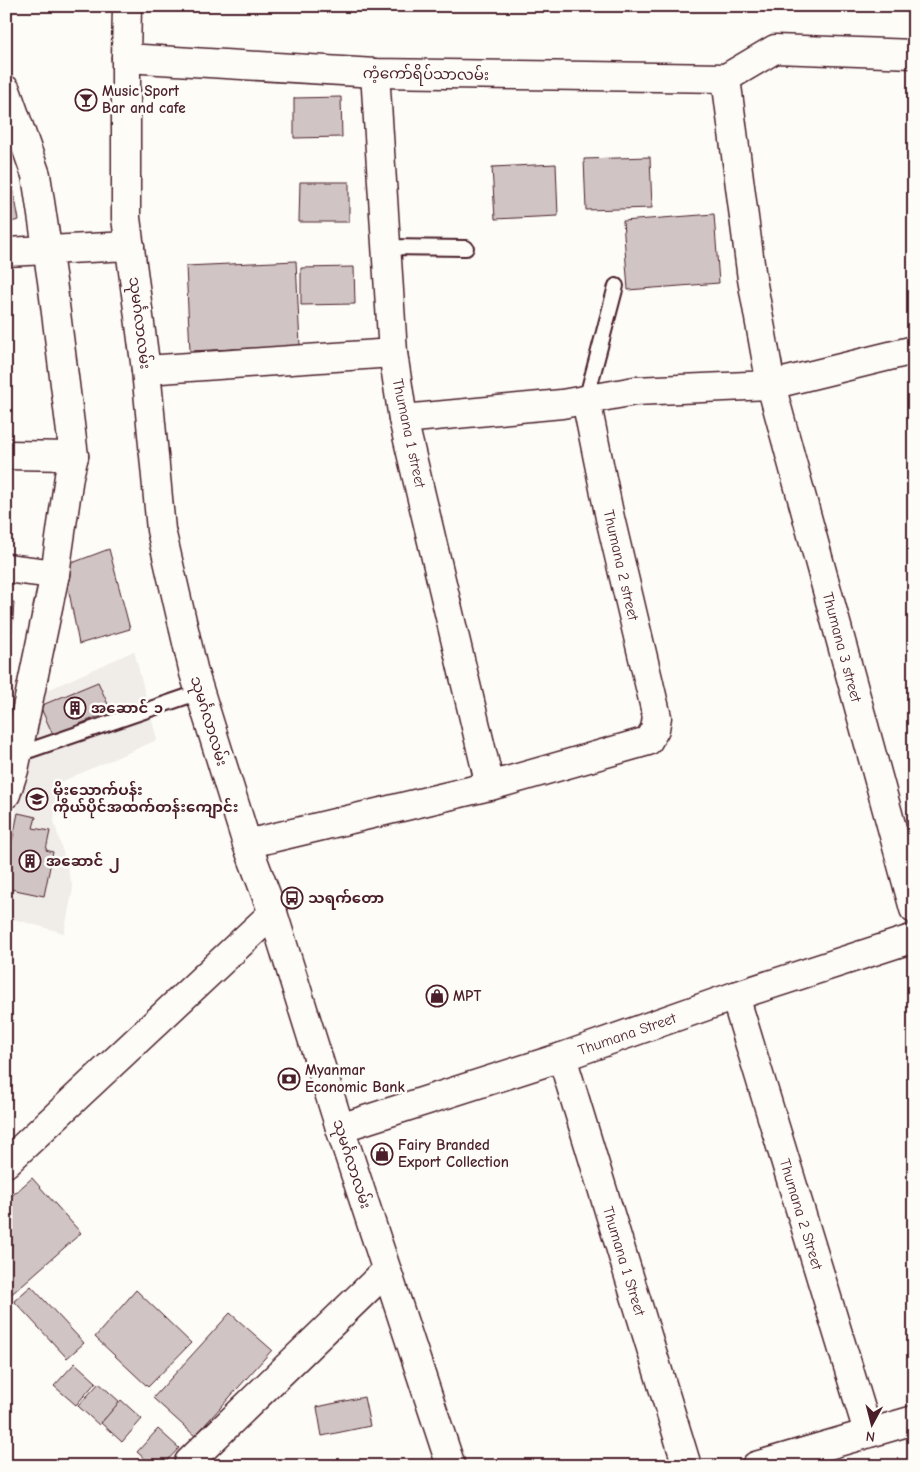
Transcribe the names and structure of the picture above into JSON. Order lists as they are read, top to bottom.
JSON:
{
  "streets": {
    "street": [
      "ကံ့ကော်ရိပ်သာလမ်း",
      "သုမင်္ဂလာလမ်း",
      "Thumana 1 street",
      "Thumana 2 street",
      "Thumana 3 street",
      "Thumana Street",
      "Thumana 2 Street",
      "Thumana 1 Street"
    ]
  },
  "crossings": [
    ["ကံ့ကော်ရိပ်သာလမ်း", "သုမင်္ဂလာလမ်း"],
    ["ကံ့ကော်ရိပ်သာလမ်း", "Thumana 1 street"],
    ["ကံ့ကော်ရိပ်သာလမ်း", "Thumana 3 street"],
    ["သုမင်္ဂလာလမ်း", "Thumana Street"],
    ["Thumana 1 street", "Thumana 2 street"],
    ["Thumana Street", "Thumana 2 Street"],
    ["Thumana Street", "Thumana 1 Street"]
  ],
  "places": {
    "bar": ["Music Sport Bar and cafe"],
    "building": ["အဆောင် ၁", "အဆောင် ၂"],
    "school or university": ["မိုးသောက်ပန်း ကိုယ်ပိုင်အထက်တန်းကျောင်း"],
    "bus stop": ["သရက်တော"],
    "shop": ["MPT", "Fairy Branded Export Collection"],
    "bank": ["Myanmar Economic Bank"]
  },
  "north": "bottom"
}
